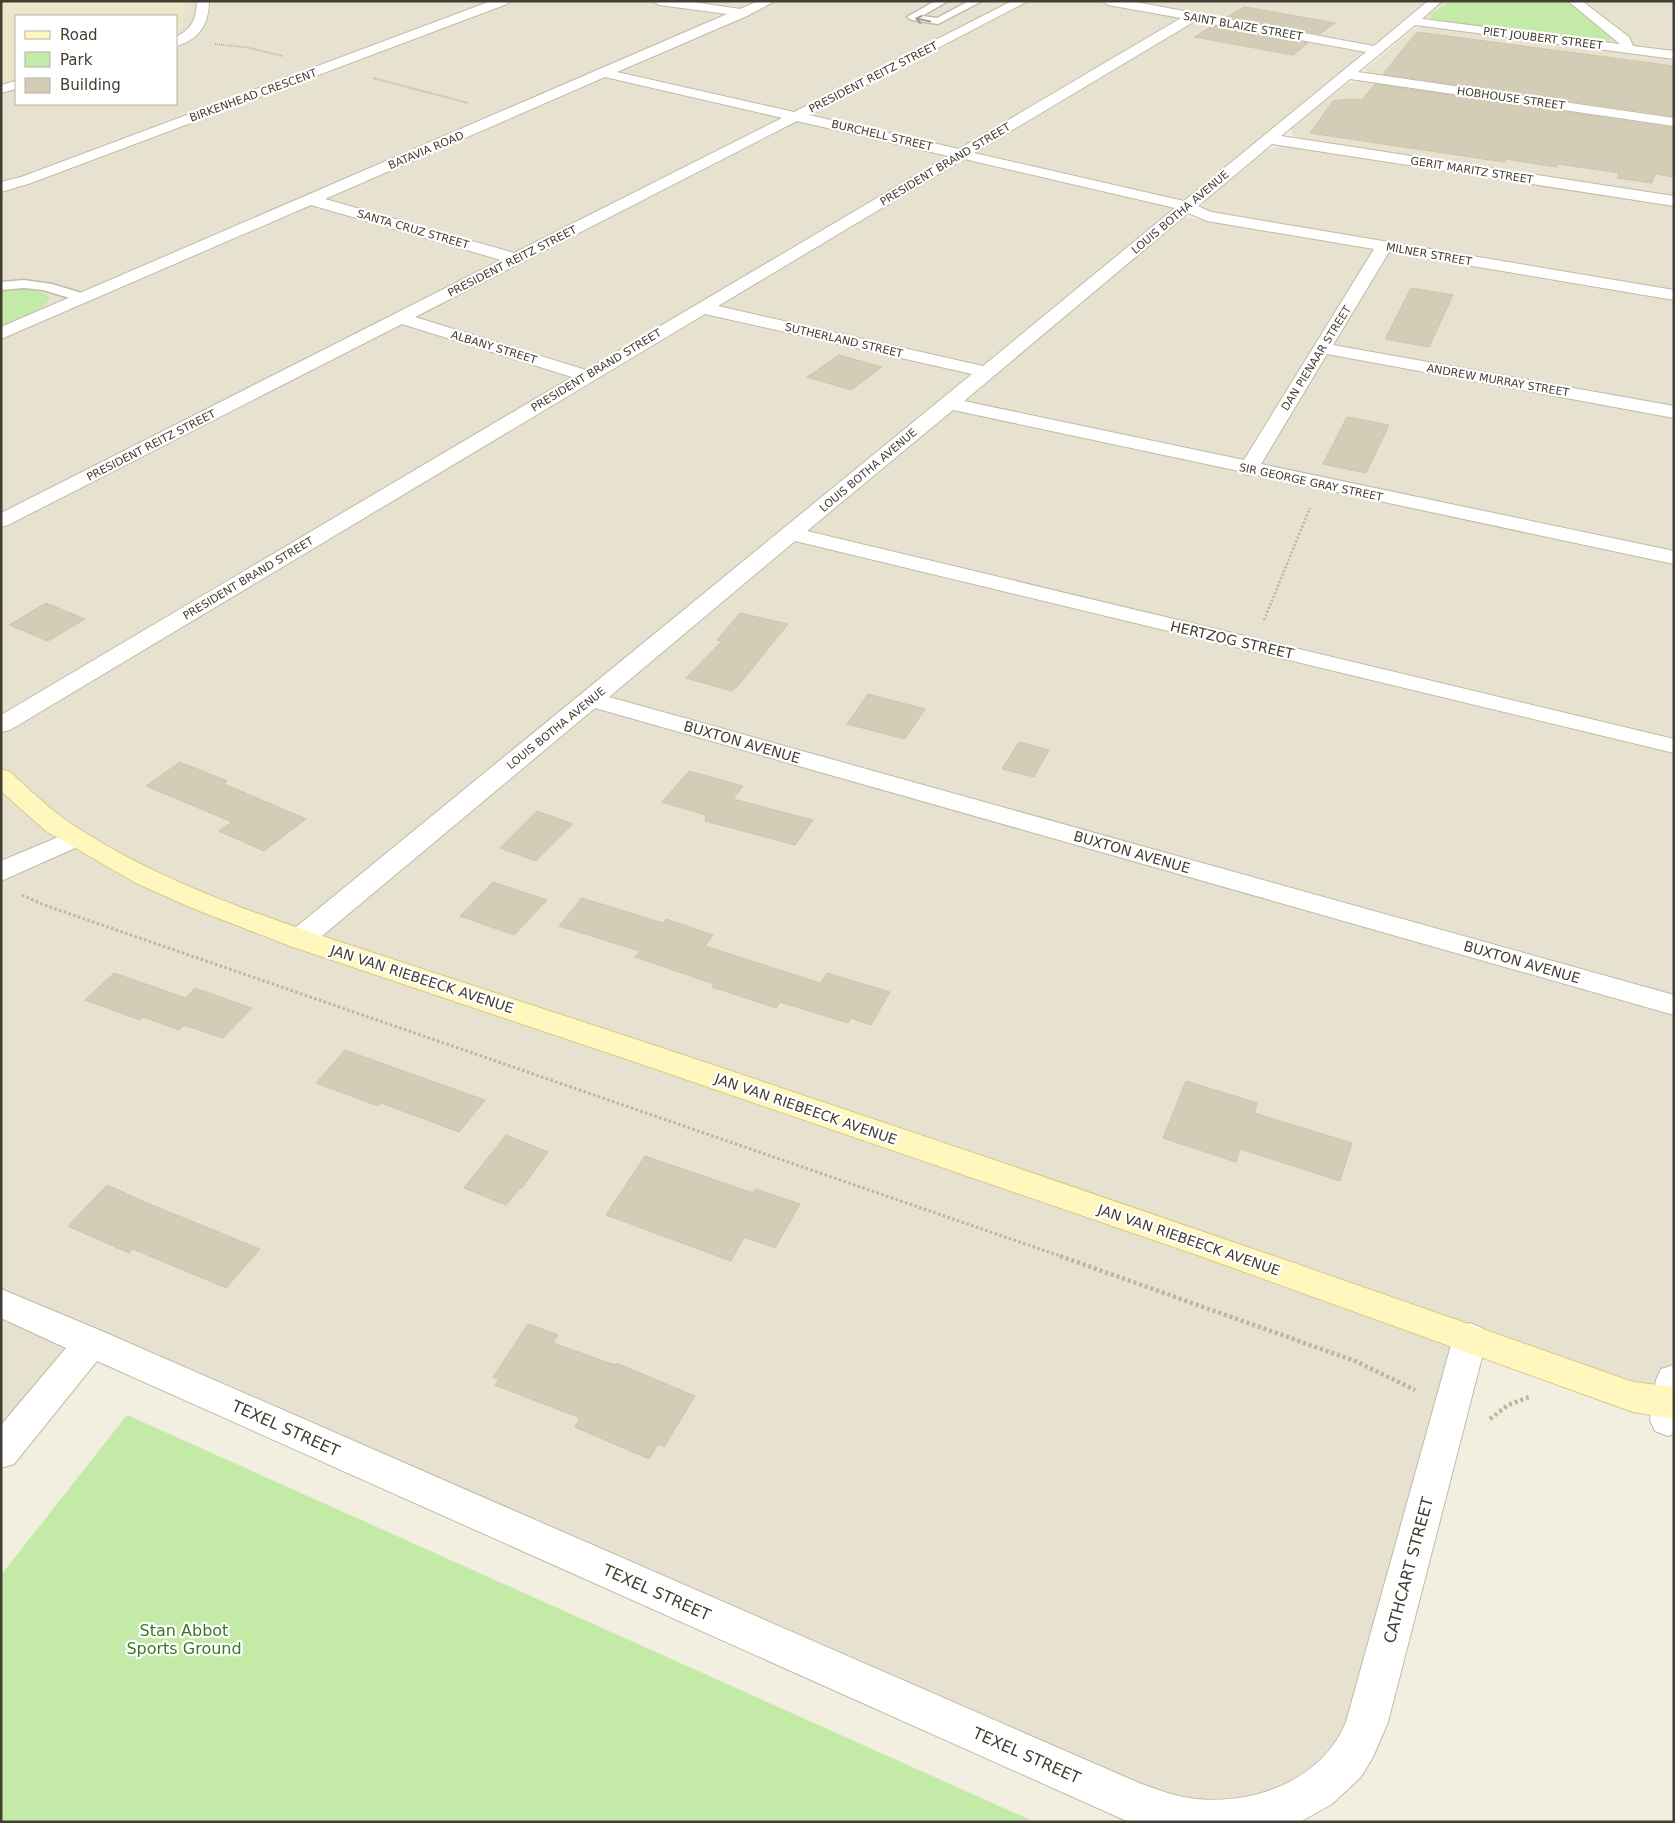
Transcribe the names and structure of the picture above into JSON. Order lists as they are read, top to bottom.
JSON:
{
  "streets": {
    "street": [
      "SAINT BLAIZE STREET",
      "PIET JOUBERT STREET",
      "PRESIDENT REITZ STREET",
      "BIRKENHEAD CRESCENT",
      "HOBHOUSE STREET",
      "BURCHELL STREET",
      "BATAVIA ROAD",
      "PRESIDENT BRAND STREET",
      "GERIT MARITZ STREET",
      "LOUIS BOTHA AVENUE",
      "SANTA CRUZ STREET",
      "MILNER STREET",
      "SUTHERLAND STREET",
      "ALBANY STREET",
      "DAN PIENAAR STREET",
      "ANDREW MURRAY STREET",
      "SIR GEORGE GRAY STREET",
      "HERTZOG STREET",
      "BUXTON AVENUE",
      "JAN VAN RIEBEECK AVENUE",
      "TEXEL STREET",
      "CATHCART STREET"
    ]
  },
  "crossings": [
    ["SAINT BLAIZE STREET", "PRESIDENT BRAND STREET"],
    ["SAINT BLAIZE STREET", "LOUIS BOTHA AVENUE"],
    ["PIET JOUBERT STREET", "LOUIS BOTHA AVENUE"],
    ["PRESIDENT REITZ STREET", "BURCHELL STREET"],
    ["PRESIDENT REITZ STREET", "SANTA CRUZ STREET"],
    ["PRESIDENT REITZ STREET", "ALBANY STREET"],
    ["HOBHOUSE STREET", "LOUIS BOTHA AVENUE"],
    ["BURCHELL STREET", "BATAVIA ROAD"],
    ["BURCHELL STREET", "PRESIDENT BRAND STREET"],
    ["BURCHELL STREET", "LOUIS BOTHA AVENUE"],
    ["BURCHELL STREET", "MILNER STREET"],
    ["BATAVIA ROAD", "SANTA CRUZ STREET"],
    ["PRESIDENT BRAND STREET", "SUTHERLAND STREET"],
    ["PRESIDENT BRAND STREET", "ALBANY STREET"],
    ["GERIT MARITZ STREET", "LOUIS BOTHA AVENUE"],
    ["LOUIS BOTHA AVENUE", "MILNER STREET"],
    ["LOUIS BOTHA AVENUE", "SUTHERLAND STREET"],
    ["LOUIS BOTHA AVENUE", "SIR GEORGE GRAY STREET"],
    ["LOUIS BOTHA AVENUE", "HERTZOG STREET"],
    ["LOUIS BOTHA AVENUE", "BUXTON AVENUE"],
    ["LOUIS BOTHA AVENUE", "JAN VAN RIEBEECK AVENUE"],
    ["MILNER STREET", "DAN PIENAAR STREET"],
    ["DAN PIENAAR STREET", "ANDREW MURRAY STREET"],
    ["DAN PIENAAR STREET", "SIR GEORGE GRAY STREET"],
    ["JAN VAN RIEBEECK AVENUE", "CATHCART STREET"],
    ["TEXEL STREET", "CATHCART STREET"]
  ],
  "parks": ["Stan Abbot Sports Ground"],
  "legend": ["Road", "Park", "Building"]
}
